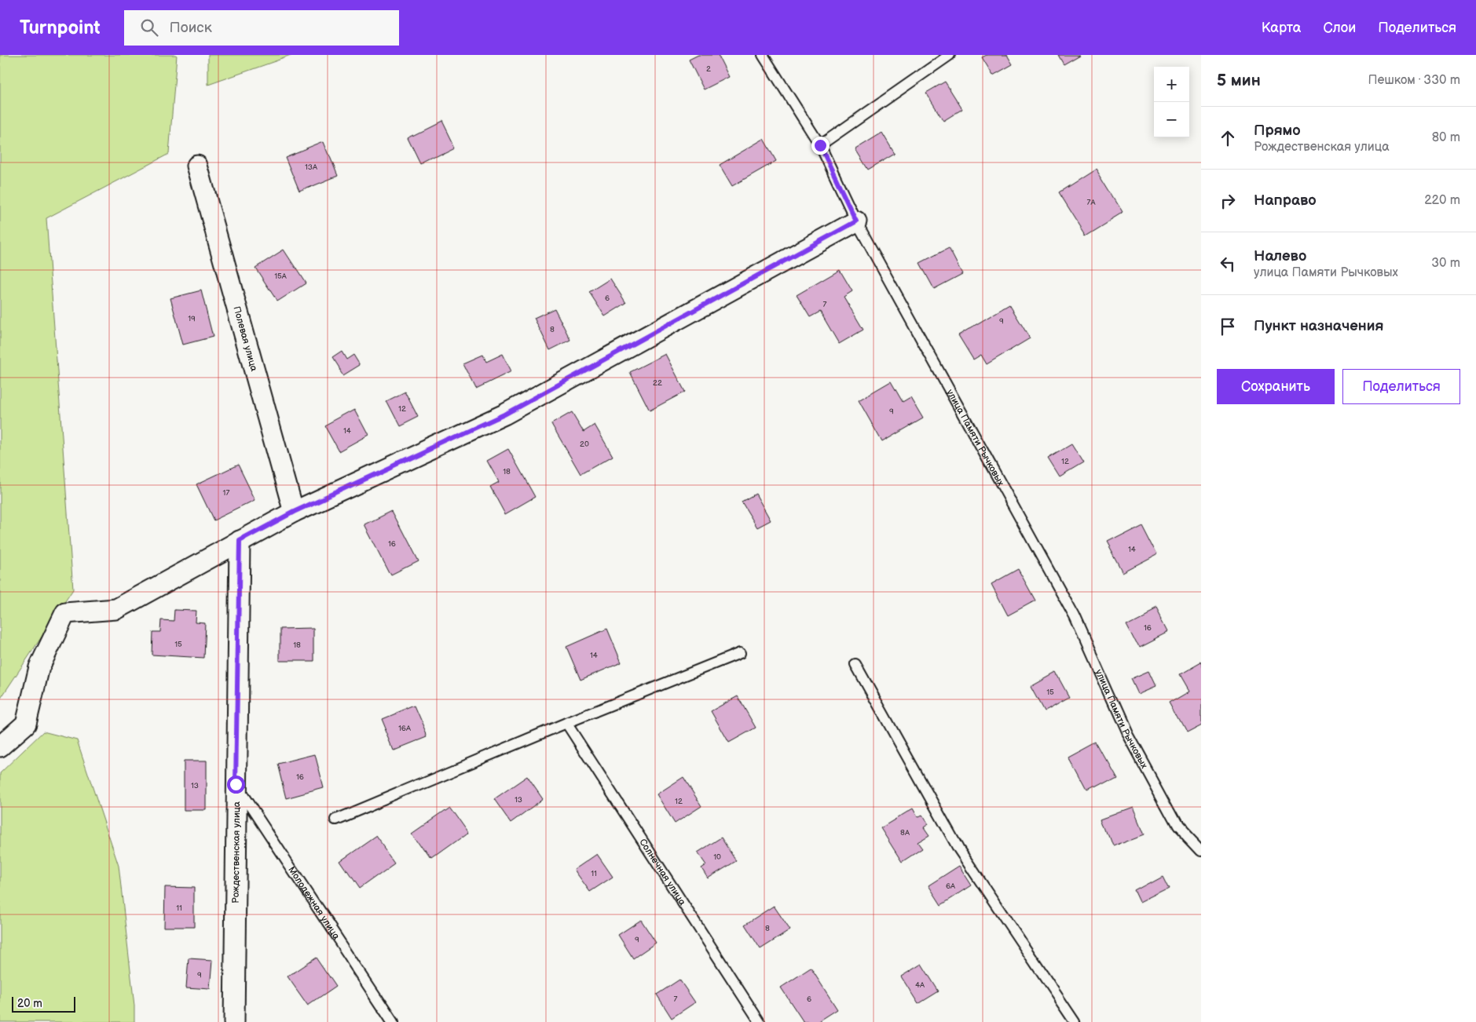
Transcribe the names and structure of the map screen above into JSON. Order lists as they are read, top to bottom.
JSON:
{
  "streets": {
    "street": ["Полевая улица", "Рождественская улица"],
    "lane": ["улица Памяти Рычковых", "Солнечная улица", "Молодежная улица"]
  },
  "crossings": [
    ["Рождественская улица", "Молодежная улица"]
  ],
  "house_numbers": [
    "2",
    "13А",
    "7А",
    "15А",
    "6",
    "7",
    "19",
    "9",
    "8",
    "22",
    "12",
    "9",
    "14",
    "20",
    "12",
    "18",
    "17",
    "16",
    "14",
    "16",
    "15",
    "18",
    "14",
    "15",
    "16А",
    "16",
    "13",
    "13",
    "12",
    "8А",
    "10",
    "11",
    "6А",
    "11",
    "8",
    "9",
    "9",
    "4А",
    "7",
    "6"
  ],
  "scale_bar": "20 m",
  "page": {
    "header": "Turnpoint",
    "search": "Поиск",
    "nav": ["Карта", "Слои", "Поделиться"],
    "heading": ["5 мин", "Пешком · 330 m"],
    "map_buttons": ["+", "−"],
    "list": [
      ["Прямо", "Рождественская улица", "80 m"],
      ["Направо", "220 m"],
      ["Налево", "улица Памяти Рычковых", "30 m"],
      "Пункт назначения"
    ],
    "buttons": ["Сохранить", "Поделиться"],
    "scale": "20 m"
  }
}
